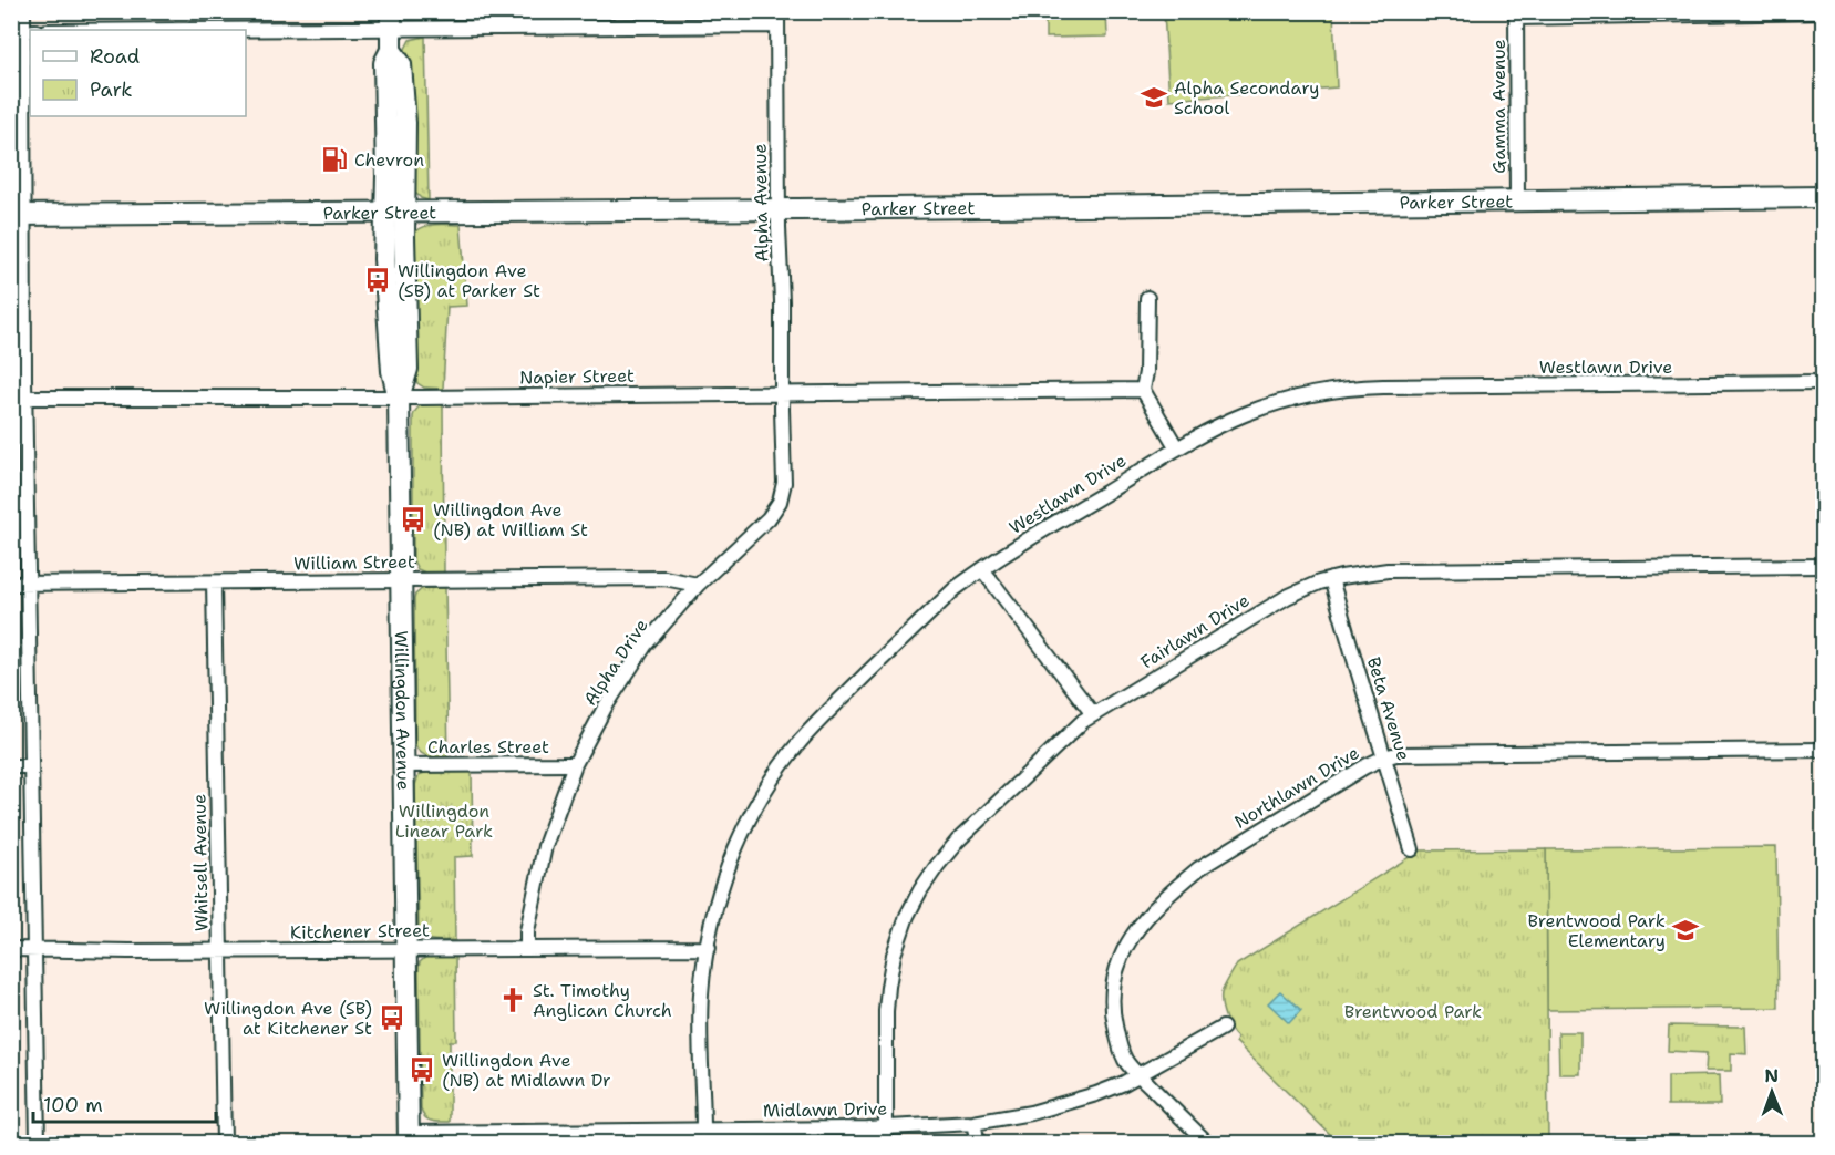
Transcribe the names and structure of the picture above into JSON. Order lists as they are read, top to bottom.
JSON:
{
  "streets": {
    "street": [
      "Gamma Avenue",
      "Parker Street",
      "Alpha Avenue",
      "Westlawn Drive",
      "Napier Street",
      "William Street",
      "Fairlawn Drive",
      "Alpha Drive",
      "Beta Avenue",
      "Willingdon Avenue",
      "Charles Street",
      "Northlawn Drive",
      "Whitsell Avenue",
      "Kitchener Street",
      "Midlawn Drive"
    ]
  },
  "crossings": [
    ["Gamma Avenue", "Parker Street"],
    ["Parker Street", "Alpha Avenue"],
    ["Parker Street", "Willingdon Avenue"],
    ["Alpha Avenue", "Napier Street"],
    ["Alpha Avenue", "Alpha Drive"],
    ["Westlawn Drive", "Kitchener Street"],
    ["Westlawn Drive", "Midlawn Drive"],
    ["Napier Street", "Alpha Drive"],
    ["Napier Street", "Willingdon Avenue"],
    ["William Street", "Alpha Drive"],
    ["William Street", "Willingdon Avenue"],
    ["William Street", "Whitsell Avenue"],
    ["Fairlawn Drive", "Beta Avenue"],
    ["Fairlawn Drive", "Midlawn Drive"],
    ["Alpha Drive", "Charles Street"],
    ["Alpha Drive", "Kitchener Street"],
    ["Beta Avenue", "Northlawn Drive"],
    ["Willingdon Avenue", "Charles Street"],
    ["Willingdon Avenue", "Kitchener Street"],
    ["Willingdon Avenue", "Midlawn Drive"],
    ["Northlawn Drive", "Midlawn Drive"],
    ["Whitsell Avenue", "Kitchener Street"]
  ],
  "parks": ["Willingdon Linear Park", "Brentwood Park"],
  "places": {
    "school or university": ["Alpha Secondary School", "Brentwood Park Elementary"],
    "fuel station": ["Chevron"],
    "bus stop": [
      "Willingdon Ave (SB) at Parker St",
      "Willingdon Ave (NB) at William St",
      "Willingdon Ave (SB) at Kitchener St",
      "Willingdon Ave (NB) at Midlawn Dr"
    ],
    "church": ["St. Timothy Anglican Church"]
  },
  "legend": ["Road", "Park"],
  "scale_bar": "100 m",
  "north": "top"
}
